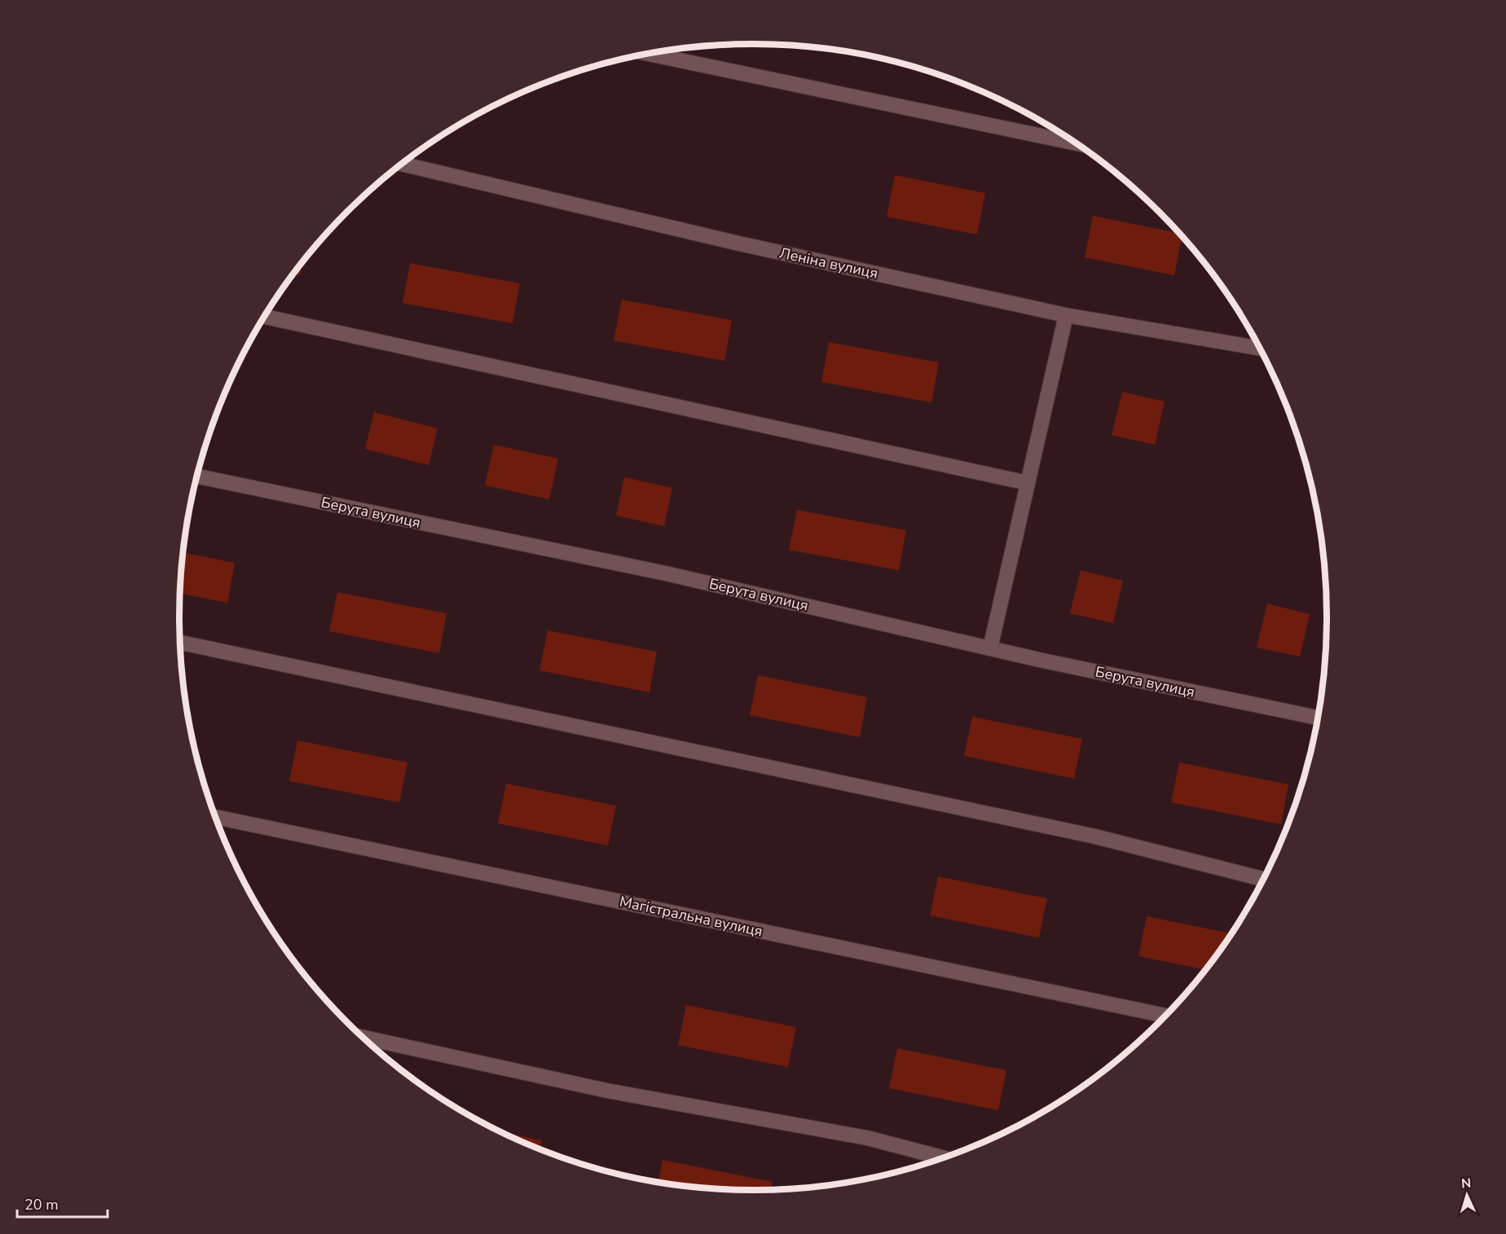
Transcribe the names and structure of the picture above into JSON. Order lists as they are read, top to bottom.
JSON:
{
  "streets": {
    "street": ["Леніна вулиця", "Берута вулиця", "Магістральна вулиця"]
  },
  "scale_bar": "20 m",
  "north": "top"
}
